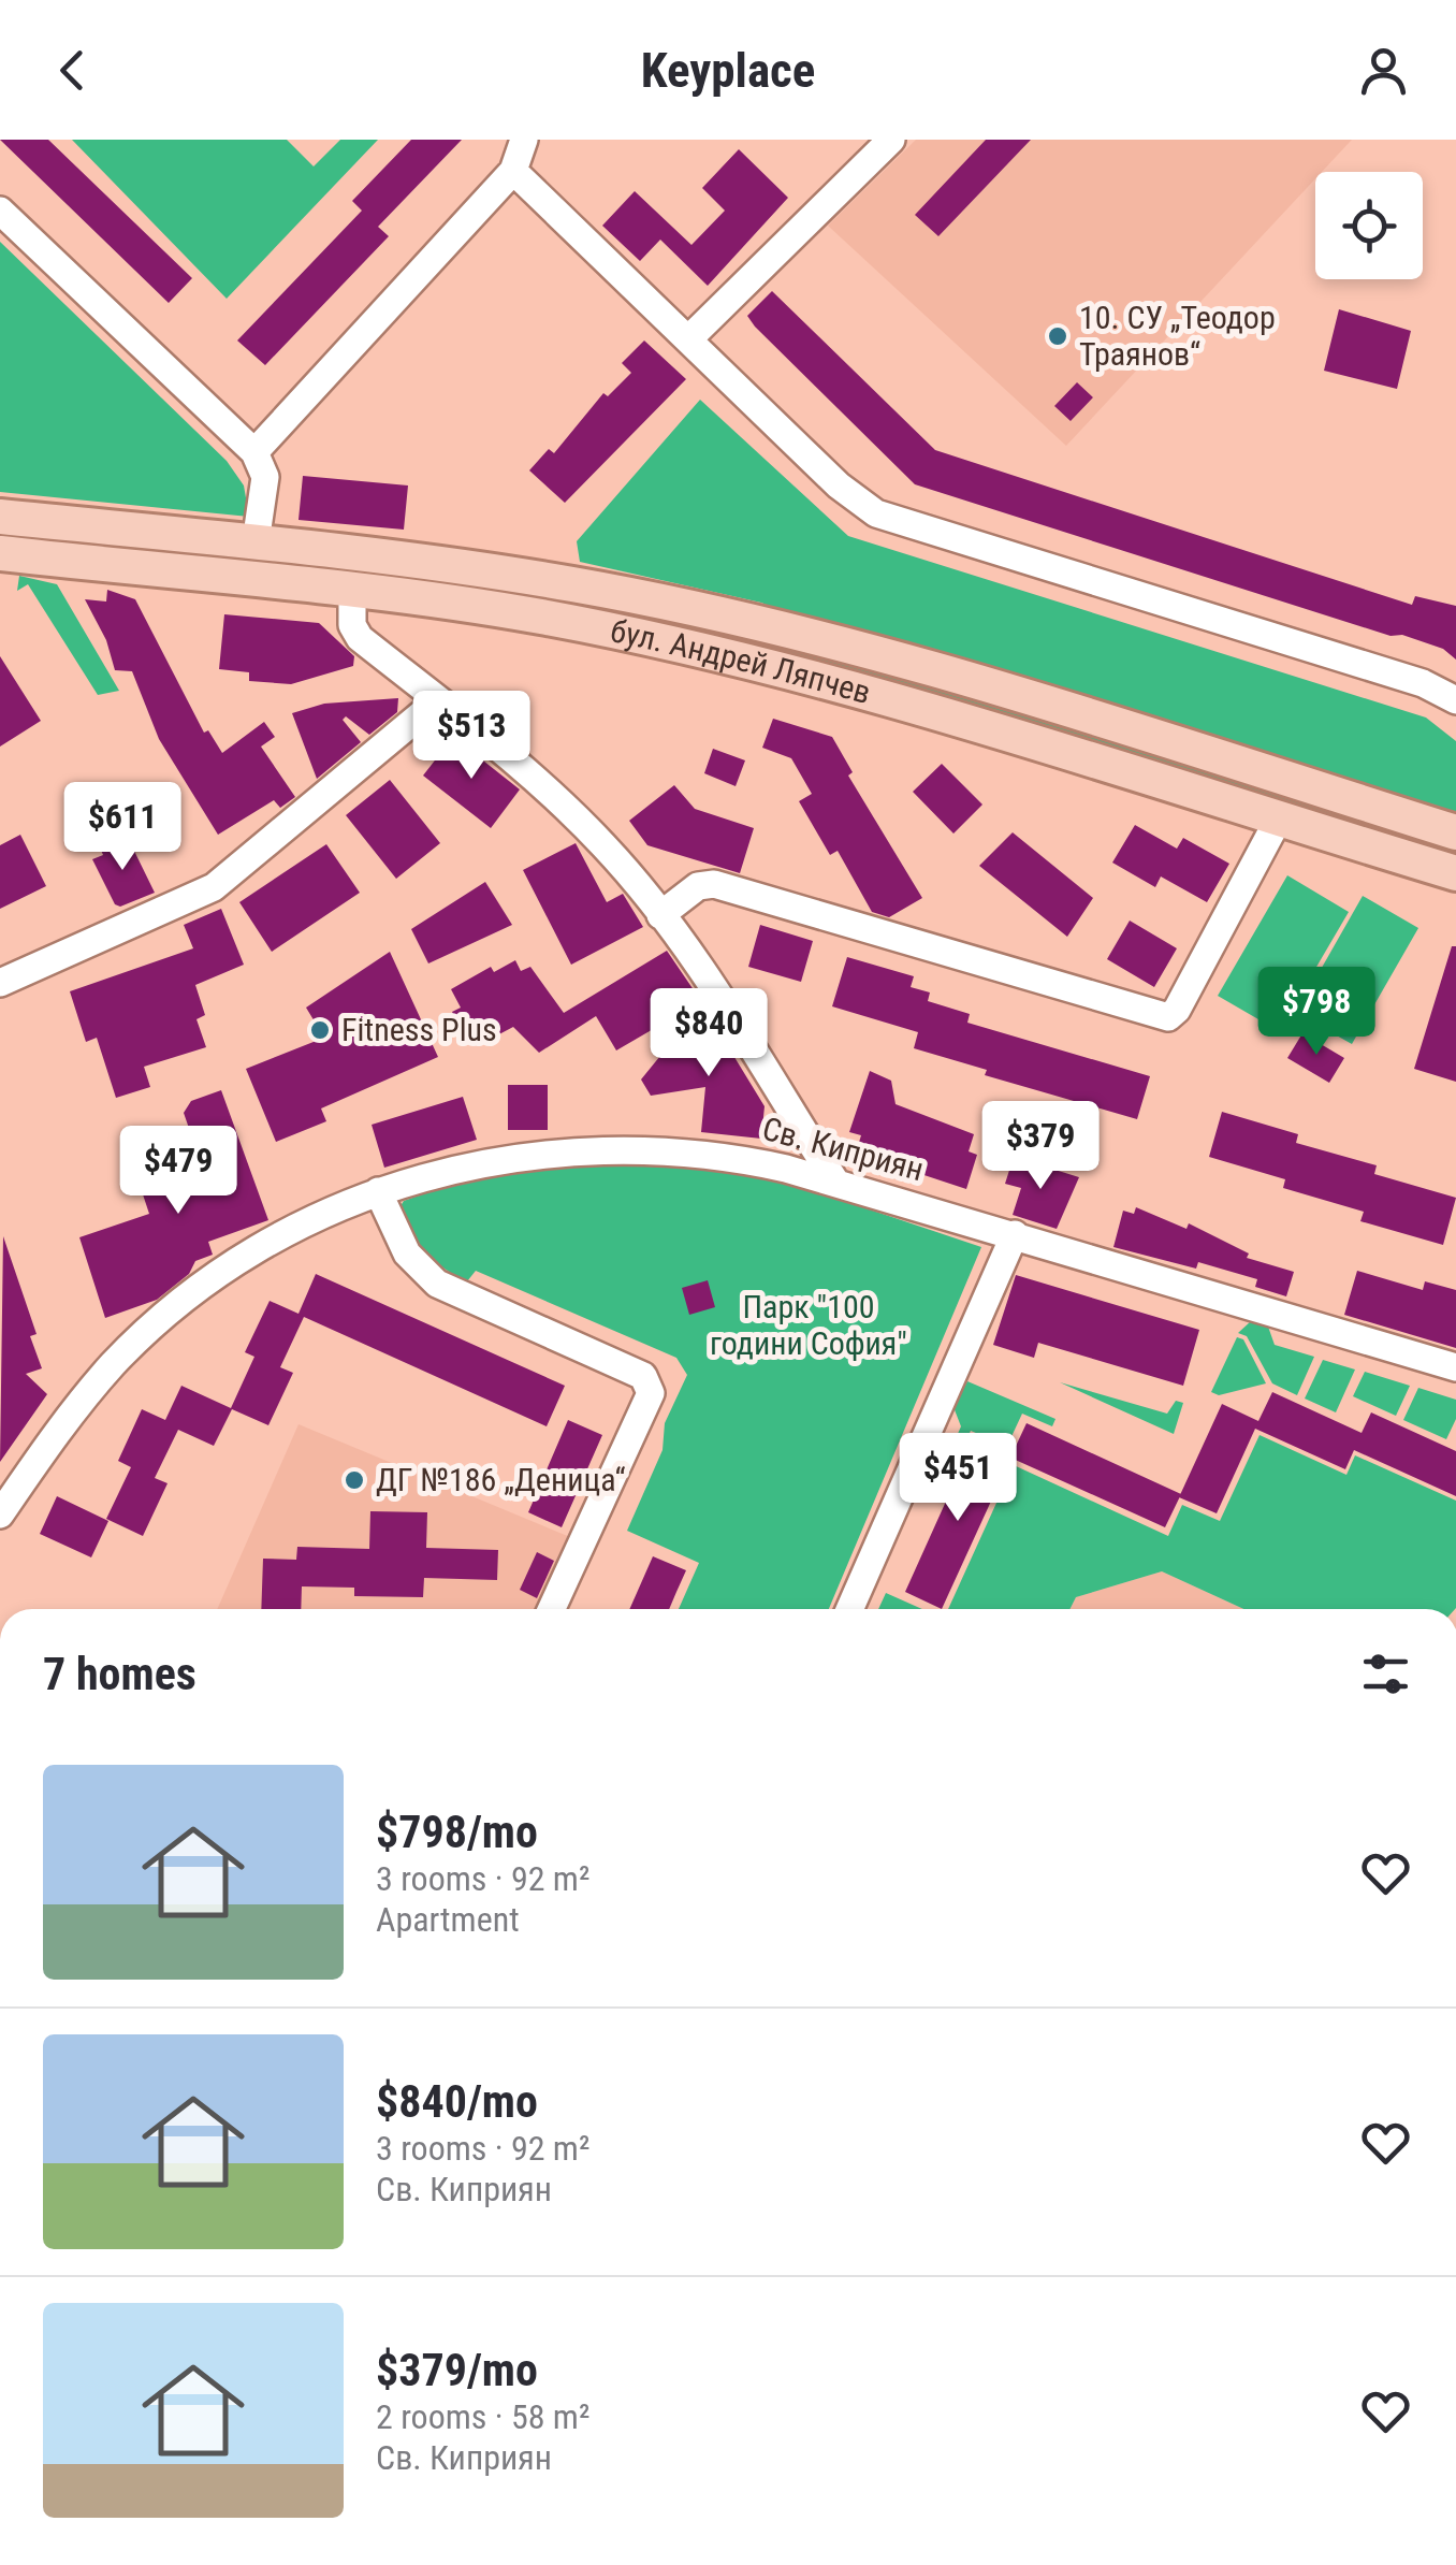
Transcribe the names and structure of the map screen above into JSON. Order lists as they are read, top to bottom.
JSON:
{
  "streets": {
    "main road": ["бул. Андрей Ляпчев"],
    "street": ["Св. Киприян"]
  },
  "parks": ["Парк \"100 години София\""],
  "places": ["10. СУ „Теодор Траянов“", "Fitness Plus", "ДГ №186 „Деница“"],
  "page": {
    "header": "Keyplace",
    "price": [
      "$513",
      "$611",
      "$798",
      "$840",
      "$379",
      "$479",
      "$451"
    ],
    "heading": "7 homes",
    "list": [
      {
        "name": "$798/mo",
        "note": "3 rooms · 92 m² · Apartment"
      },
      {
        "name": "$840/mo",
        "note": "3 rooms · 92 m² · Св. Киприян"
      },
      {
        "name": "$379/mo",
        "note": "2 rooms · 58 m² · Св. Киприян"
      }
    ]
  }
}
